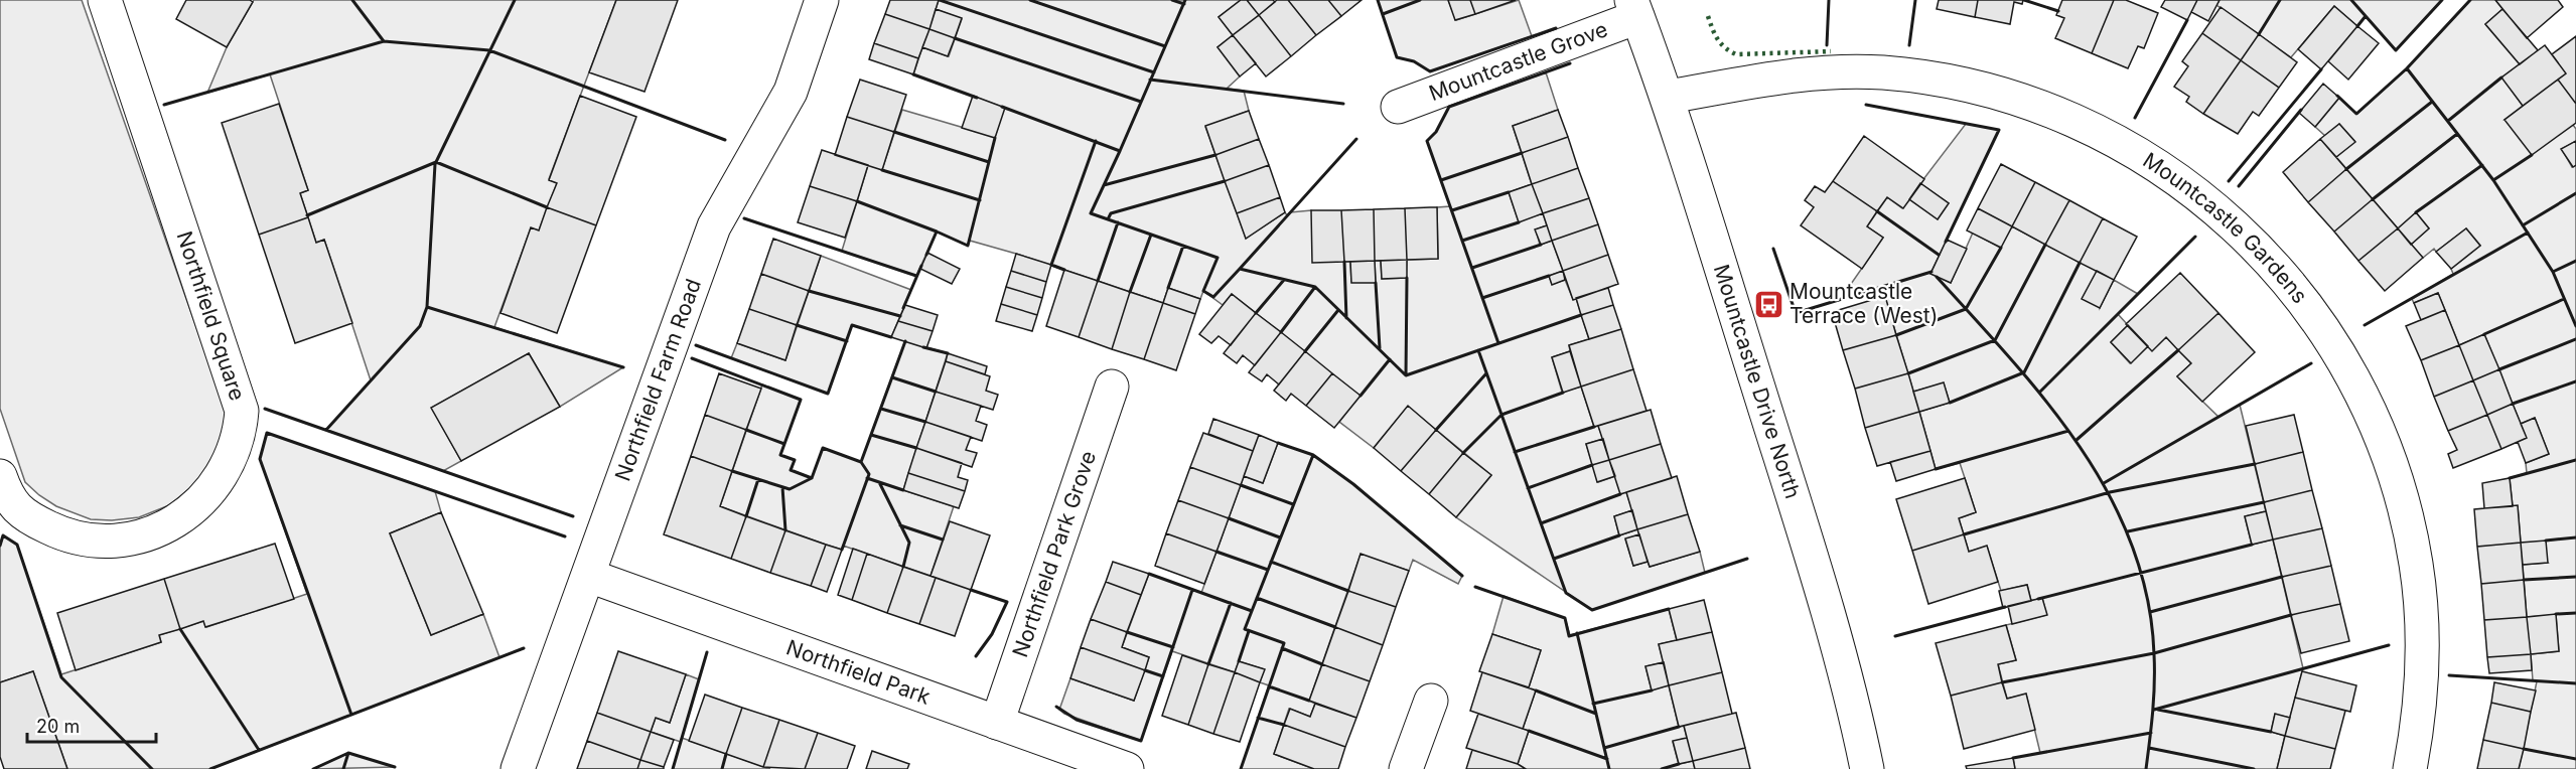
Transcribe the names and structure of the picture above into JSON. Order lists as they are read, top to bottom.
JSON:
{
  "streets": {
    "street": [
      "Mountcastle Grove",
      "Mountcastle Gardens",
      "Northfield Square",
      "Northfield Farm Road",
      "Mountcastle Drive North",
      "Northfield Park Grove",
      "Northfield Park"
    ]
  },
  "crossings": [
    ["Mountcastle Grove", "Mountcastle Drive North"],
    ["Mountcastle Gardens", "Mountcastle Drive North"],
    ["Northfield Farm Road", "Northfield Park"],
    ["Northfield Park Grove", "Northfield Park"]
  ],
  "places": {
    "bus stop": ["Mountcastle Terrace (West)"]
  },
  "scale_bar": "20 m"
}
